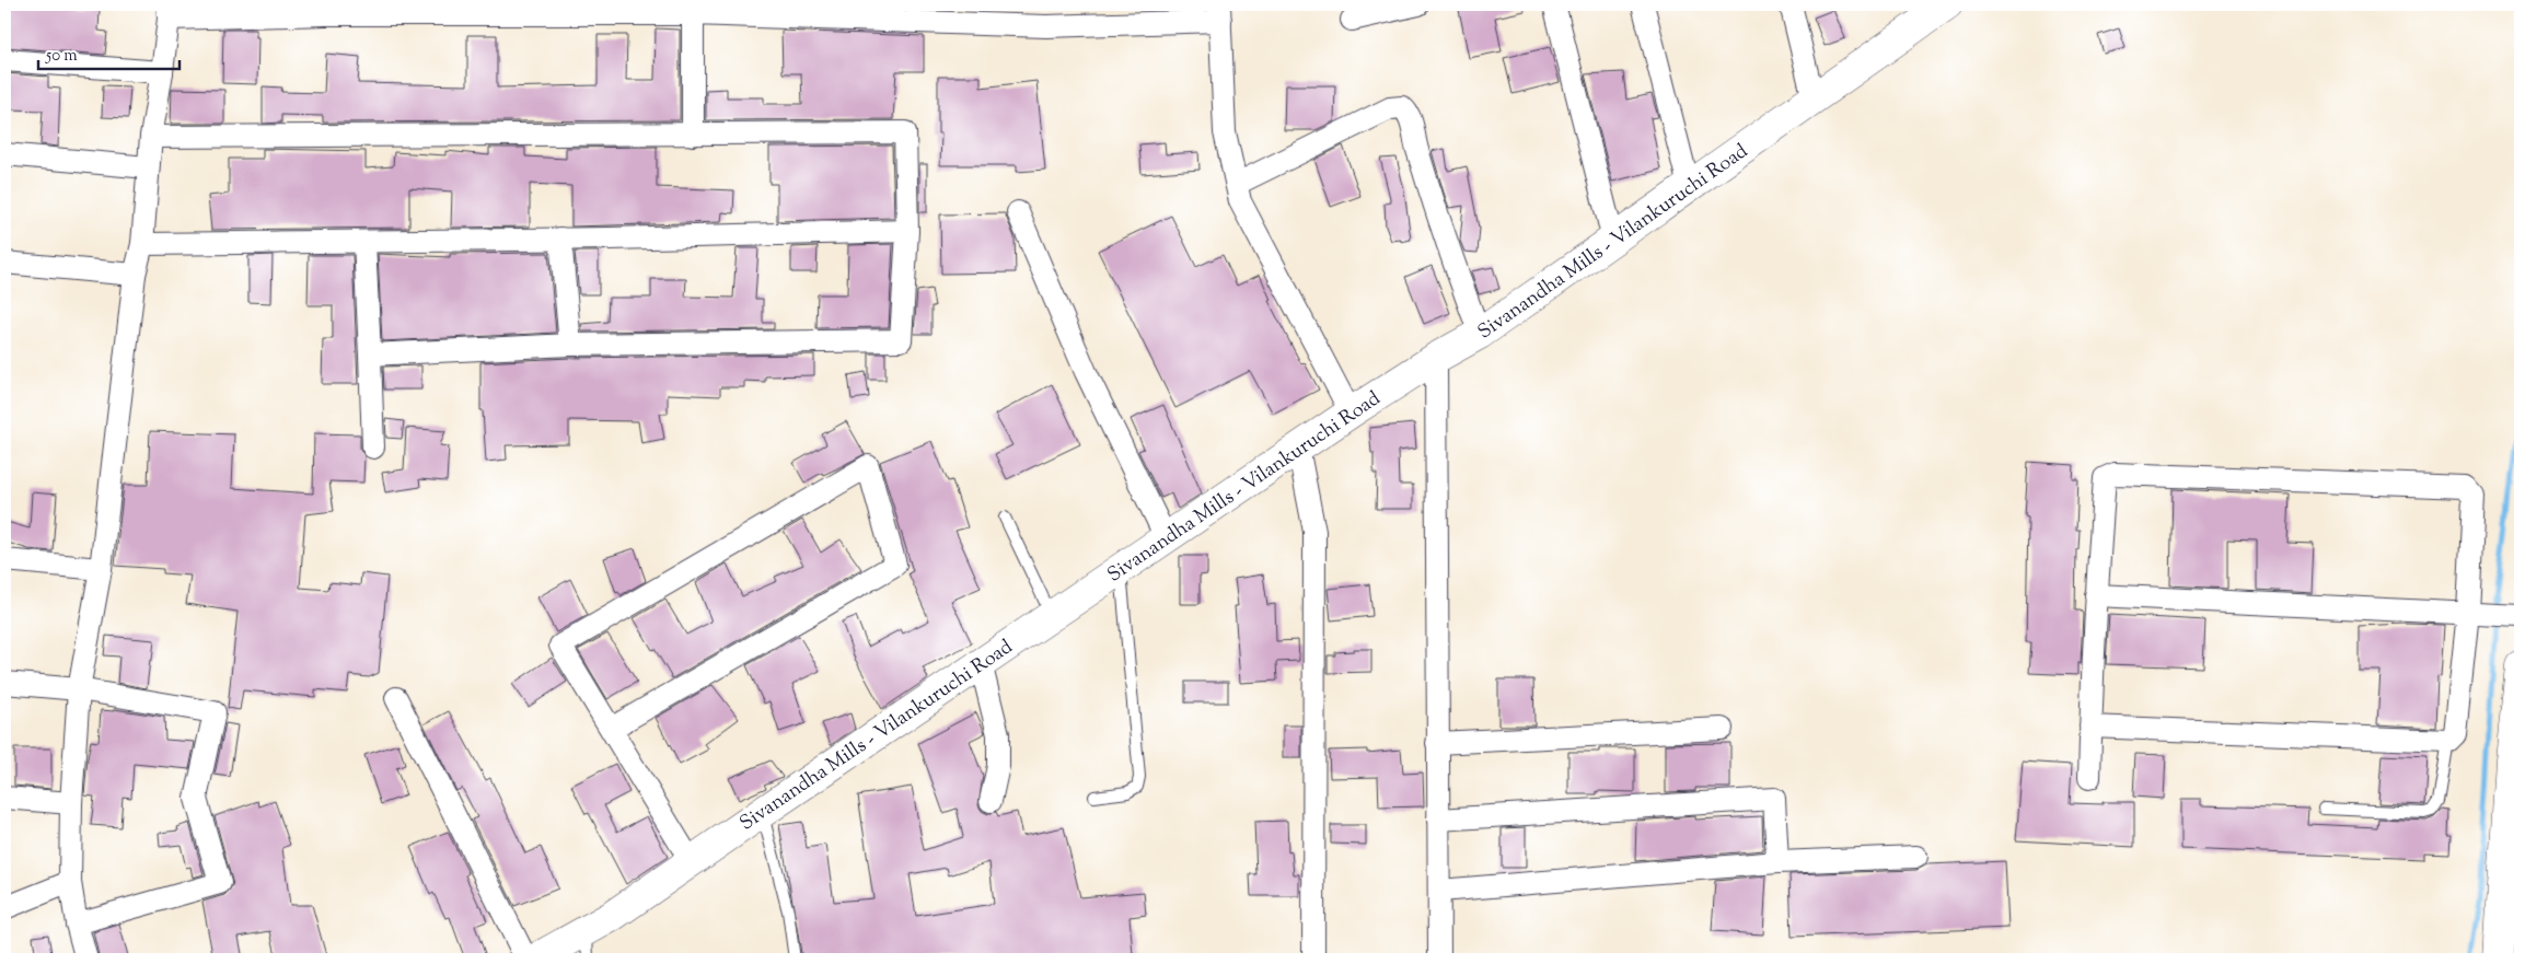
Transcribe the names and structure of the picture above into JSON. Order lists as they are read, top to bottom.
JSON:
{
  "streets": {
    "main road": ["Sivanandha Mills - Vilankuruchi Road"]
  },
  "scale_bar": "50 m"
}
